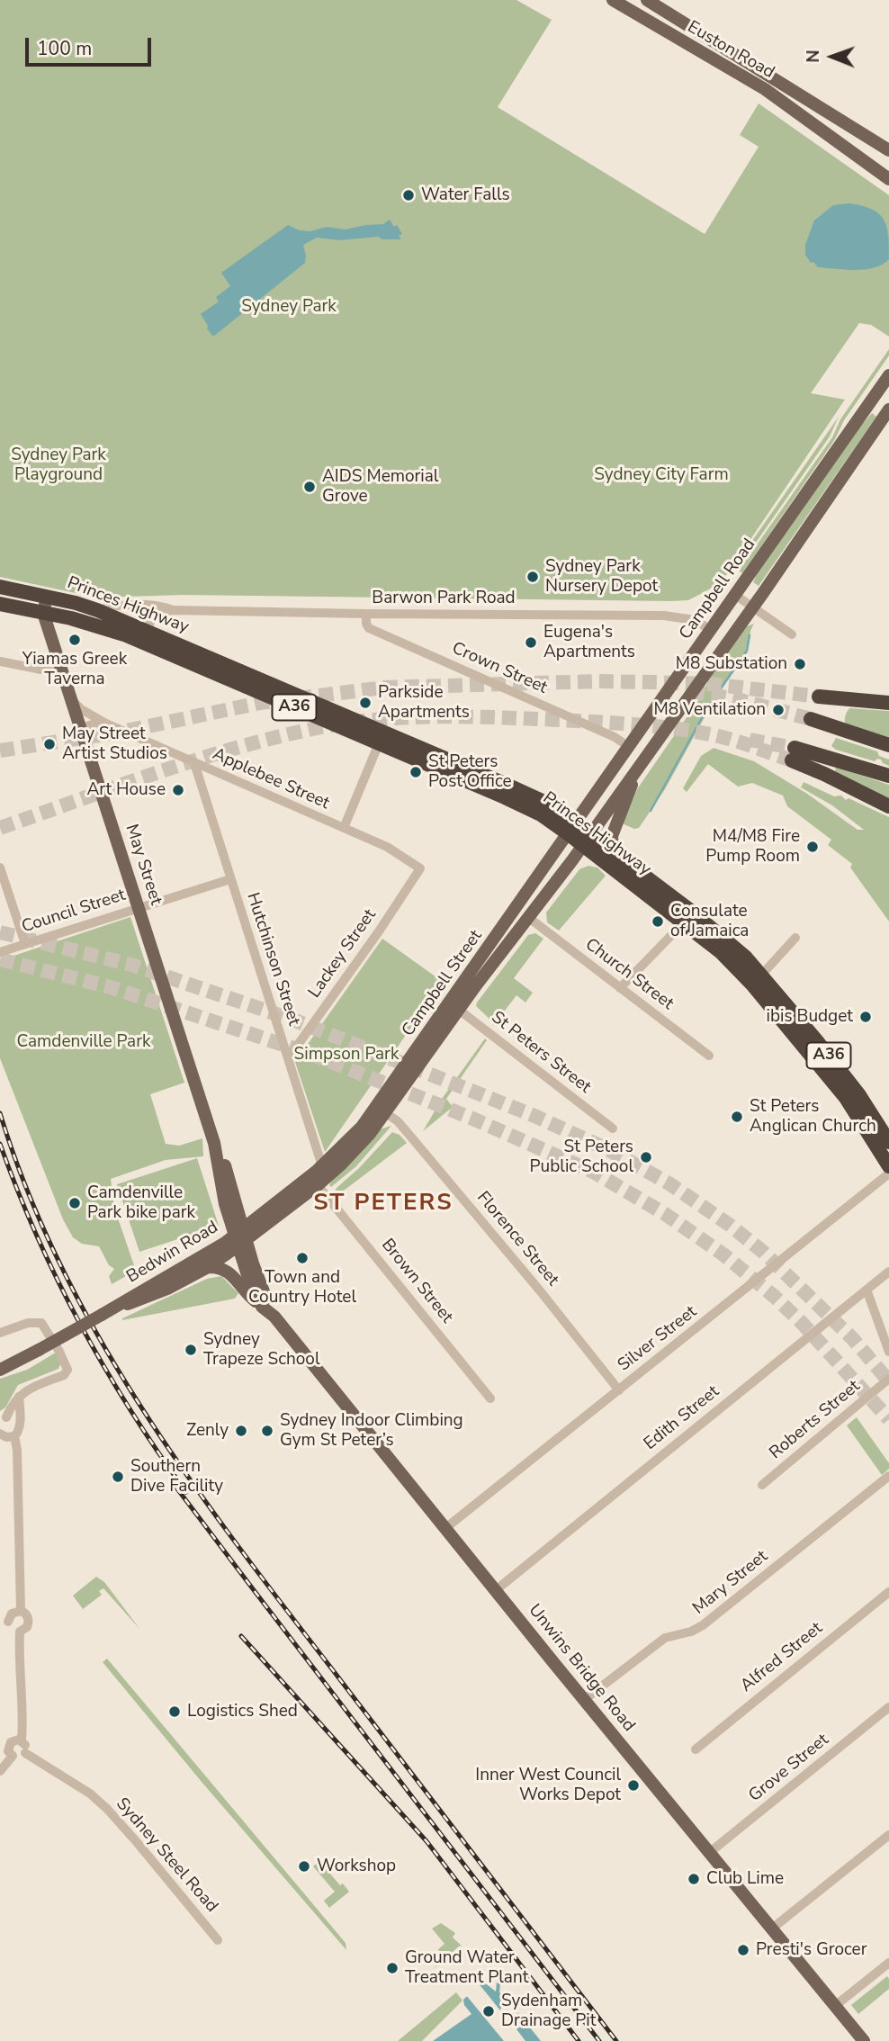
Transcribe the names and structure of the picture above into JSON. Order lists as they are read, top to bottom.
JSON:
{
  "streets": {
    "highway": ["Princes Highway", "A36"],
    "main road": [
      "Euston Road",
      "Campbell Road",
      "May Street",
      "Campbell Street",
      "Bedwin Road",
      "Unwins Bridge Road"
    ],
    "street": [
      "Barwon Park Road",
      "Crown Street",
      "Applebee Street",
      "Council Street",
      "Lackey Street",
      "Hutchinson Street",
      "Church Street",
      "St Peters Street",
      "Florence Street",
      "Brown Street",
      "Silver Street",
      "Edith Street",
      "Roberts Street",
      "Mary Street",
      "Alfred Street",
      "Grove Street",
      "Sydney Steel Road"
    ]
  },
  "crossings": [
    ["Campbell Road", "Barwon Park Road"],
    ["Campbell Road", "Princes Highway"],
    ["Campbell Road", "Crown Street"],
    ["Campbell Road", "Campbell Street"],
    ["Barwon Park Road", "Princes Highway"],
    ["Barwon Park Road", "Crown Street"],
    ["Princes Highway", "A36"],
    ["Princes Highway", "May Street"],
    ["Princes Highway", "Campbell Street"],
    ["A36", "May Street"],
    ["Applebee Street", "May Street"],
    ["Applebee Street", "Lackey Street"],
    ["Applebee Street", "Hutchinson Street"],
    ["May Street", "Council Street"],
    ["May Street", "Campbell Street"],
    ["May Street", "Bedwin Road"],
    ["May Street", "Unwins Bridge Road"],
    ["Council Street", "Hutchinson Street"],
    ["Lackey Street", "Hutchinson Street"],
    ["Hutchinson Street", "Campbell Street"],
    ["Church Street", "Campbell Street"],
    ["Campbell Street", "St Peters Street"],
    ["Campbell Street", "Florence Street"],
    ["Campbell Street", "Bedwin Road"],
    ["Campbell Street", "Brown Street"],
    ["Campbell Street", "Unwins Bridge Road"],
    ["Florence Street", "Silver Street"],
    ["Bedwin Road", "Unwins Bridge Road"],
    ["Silver Street", "Unwins Bridge Road"],
    ["Edith Street", "Unwins Bridge Road"],
    ["Mary Street", "Unwins Bridge Road"],
    ["Unwins Bridge Road", "Grove Street"]
  ],
  "districts": ["ST PETERS"],
  "parks": [
    "Sydney Park",
    "Sydney Park Playground",
    "Sydney City Farm",
    "Camdenville Park",
    "Simpson Park"
  ],
  "places": [
    "Water Falls",
    "AIDS Memorial Grove",
    "Sydney Park Nursery Depot",
    "Yiamas Greek Taverna",
    "Eugena's Apartments",
    "M8 Substation",
    "Parkside Apartments",
    "M8 Ventilation",
    "May Street Artist Studios",
    "St Peters Post Office",
    "Art House",
    "M4/M8 Fire Pump Room",
    "Consulate of Jamaica",
    "ibis Budget",
    "St Peters Anglican Church",
    "St Peters Public School",
    "Camdenville Park bike park",
    "Town and Country Hotel",
    "Sydney Trapeze School",
    "Zenly",
    "Sydney Indoor Climbing Gym St Peter’s",
    "Southern Dive Facility",
    "Logistics Shed",
    "Inner West Council Works Depot",
    "Workshop",
    "Club Lime",
    "Presti's Grocer",
    "Ground Water Treatment Plant",
    "Sydenham Drainage Pit"
  ],
  "scale_bar": "100 m",
  "north": "left"
}
